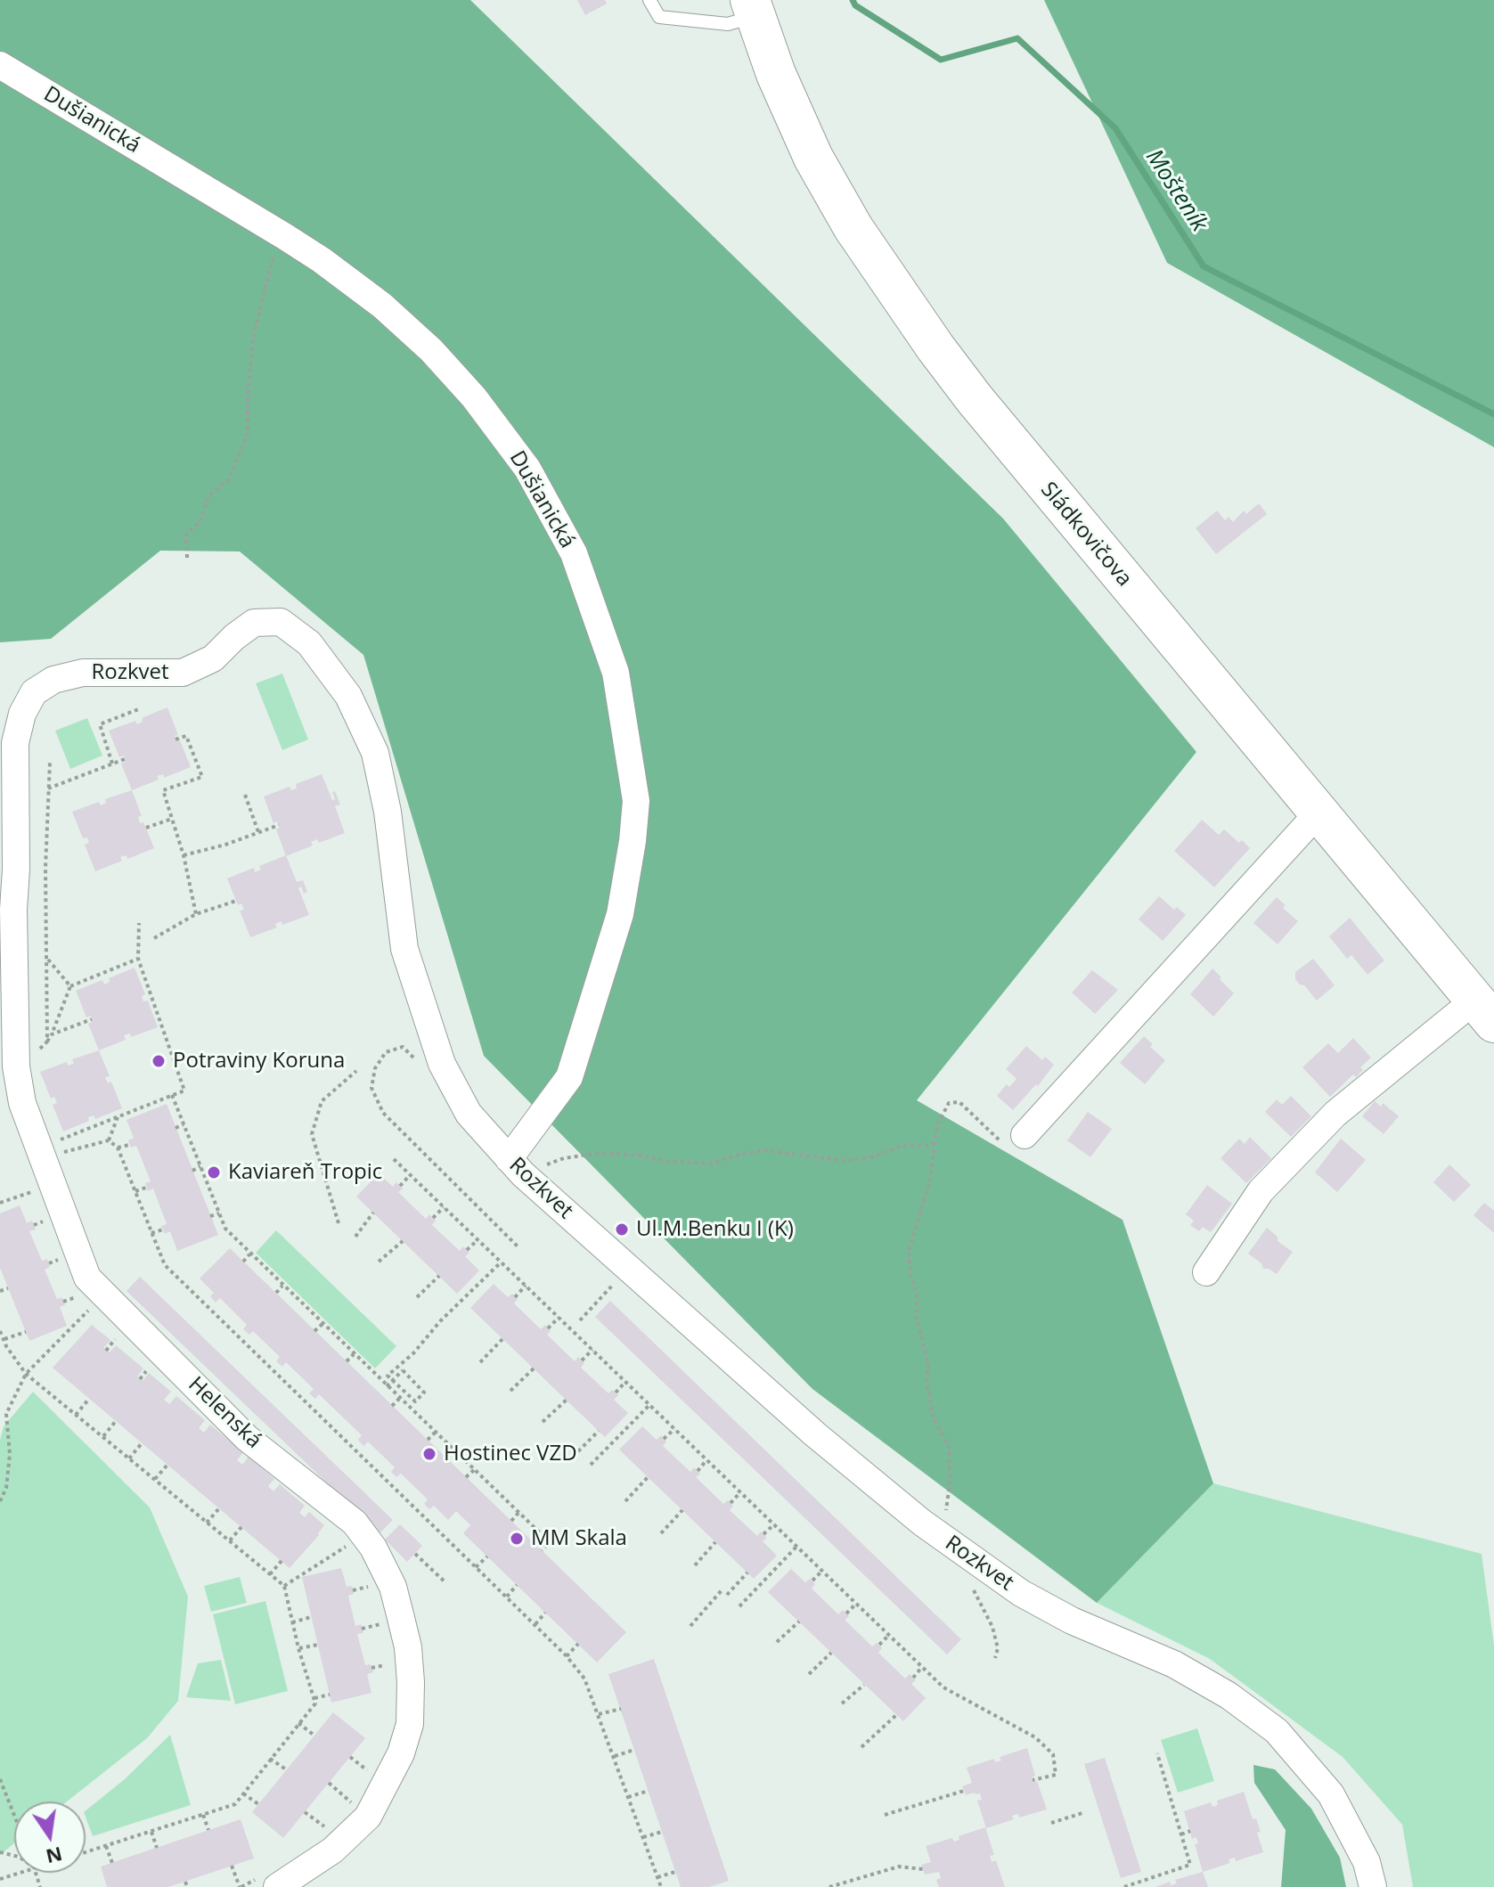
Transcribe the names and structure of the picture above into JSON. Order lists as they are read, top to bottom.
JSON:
{
  "streets": {
    "main road": ["Sládkovičova"],
    "street": ["Dušianická", "Rozkvet", "Helenská"]
  },
  "crossings": [
    ["Dušianická", "Rozkvet"],
    ["Rozkvet", "Helenská"]
  ],
  "water": ["Mošteník"],
  "places": [
    "Potraviny Koruna",
    "Kaviareň Tropic",
    "Ul.M.Benku I (K)",
    "Hostinec VZD",
    "MM Skala"
  ],
  "north": "bottom"
}
